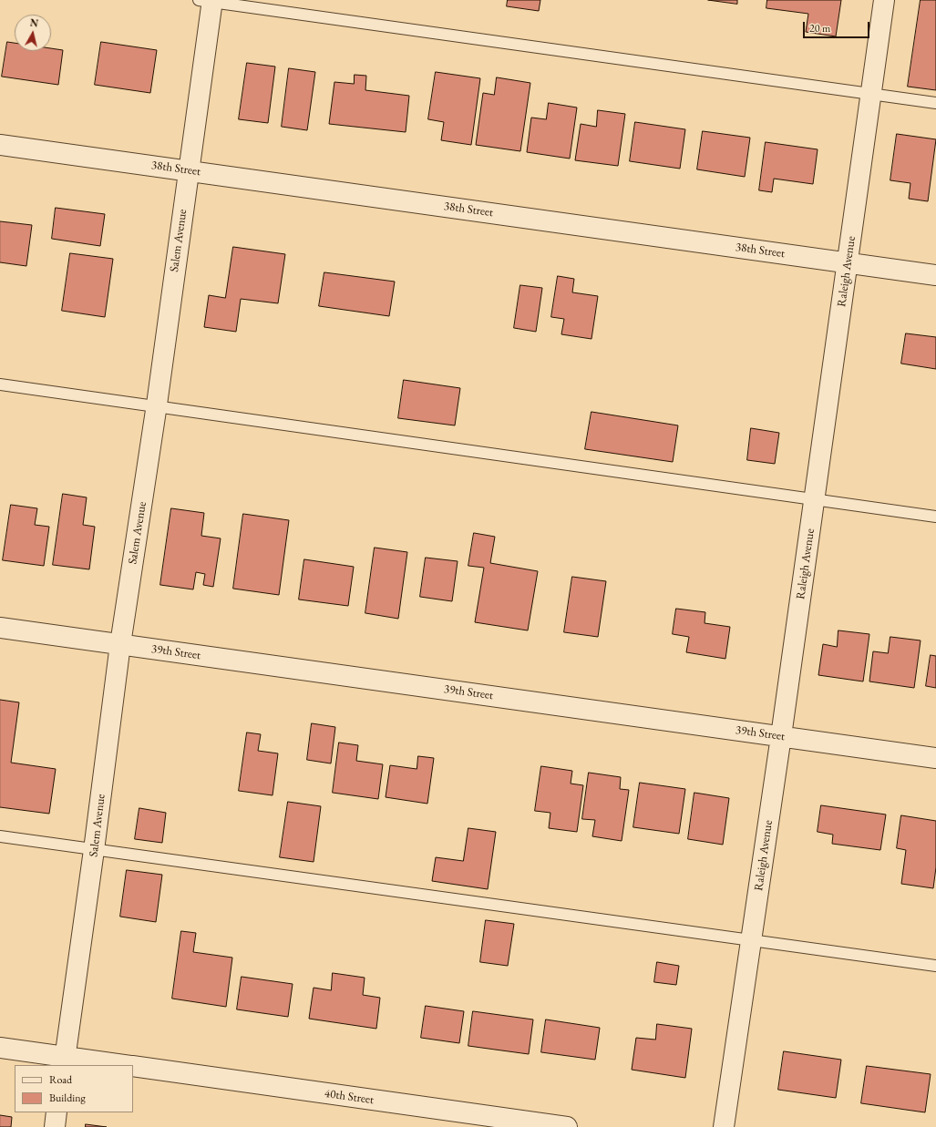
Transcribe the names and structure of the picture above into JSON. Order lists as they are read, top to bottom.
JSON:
{
  "streets": {
    "street": [
      "38th Street",
      "Salem Avenue",
      "Raleigh Avenue",
      "39th Street",
      "40th Street"
    ]
  },
  "crossings": [
    ["38th Street", "Salem Avenue"],
    ["38th Street", "Raleigh Avenue"],
    ["Salem Avenue", "39th Street"],
    ["Salem Avenue", "40th Street"],
    ["Raleigh Avenue", "39th Street"]
  ],
  "legend": ["Road", "Building"],
  "scale_bar": "20 m",
  "north": "top"
}
